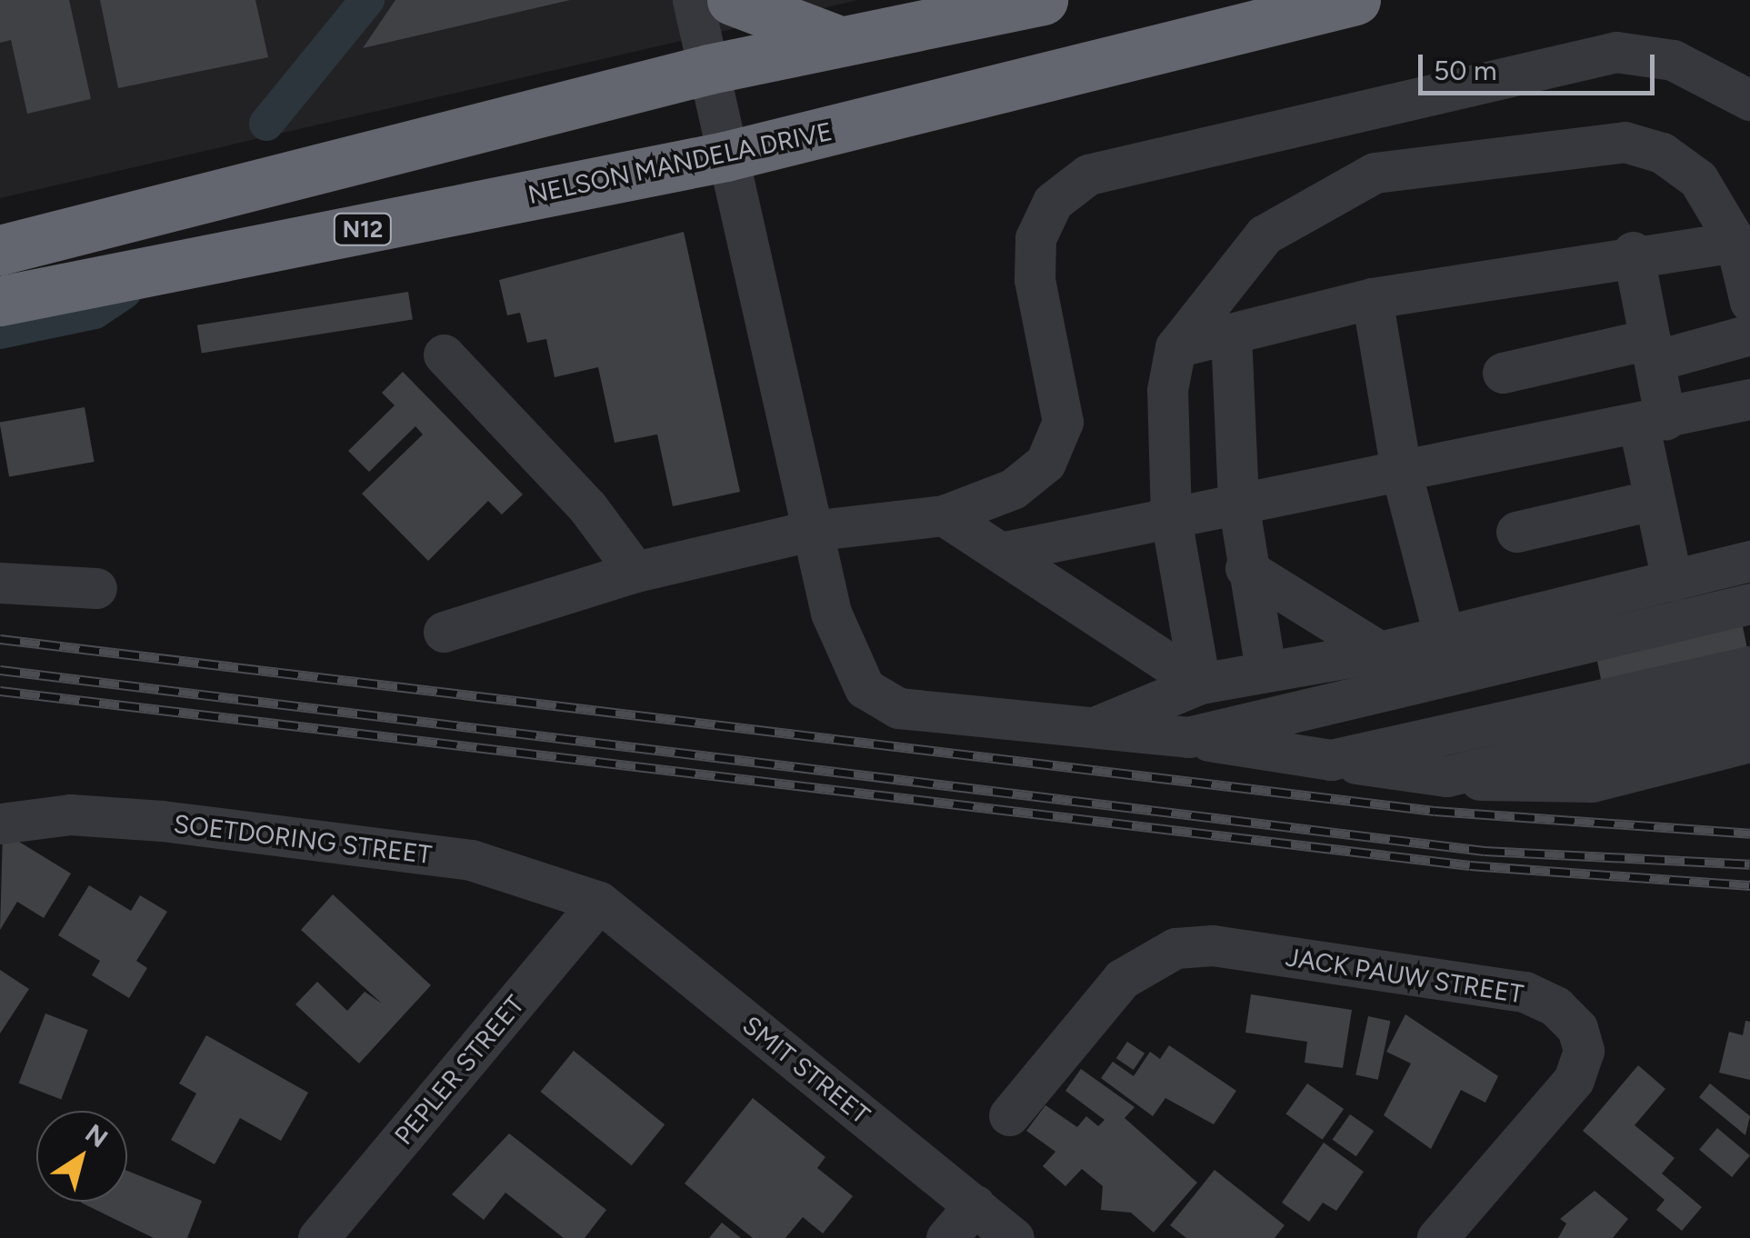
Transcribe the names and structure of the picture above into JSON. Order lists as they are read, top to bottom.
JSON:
{
  "streets": {
    "highway": ["NELSON MANDELA DRIVE", "N12"],
    "street": [
      "SOETDORING STREET",
      "JACK PAUW STREET",
      "PEPLER STREET",
      "SMIT STREET"
    ]
  },
  "crossings": [
    ["SOETDORING STREET", "PEPLER STREET"],
    ["SOETDORING STREET", "SMIT STREET"],
    ["PEPLER STREET", "SMIT STREET"]
  ],
  "scale_bar": "50 m",
  "north": "top right"
}
